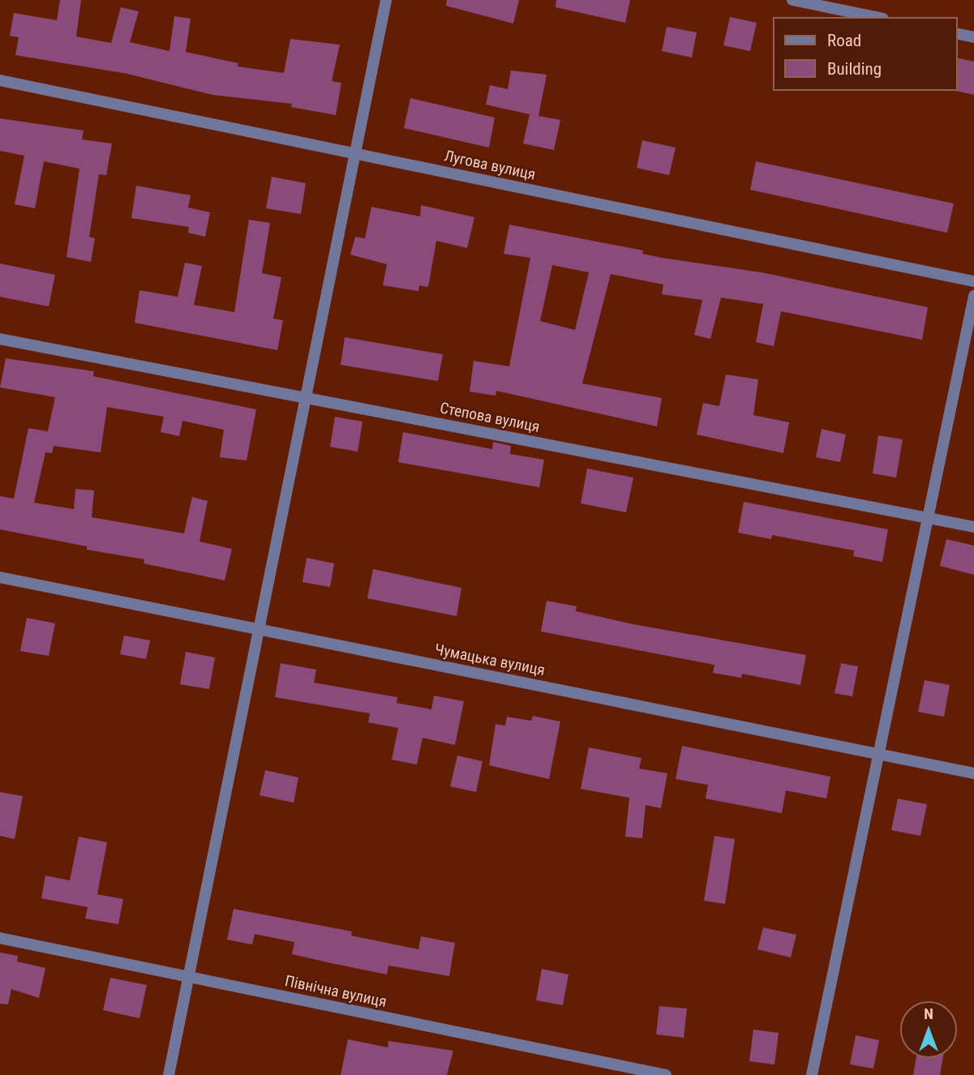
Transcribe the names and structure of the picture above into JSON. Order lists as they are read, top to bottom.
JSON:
{
  "streets": {
    "street": [
      "Лугова вулиця",
      "Степова вулиця",
      "Чумацька вулиця",
      "Північна вулиця"
    ]
  },
  "legend": ["Road", "Building"],
  "north": "top"
}
